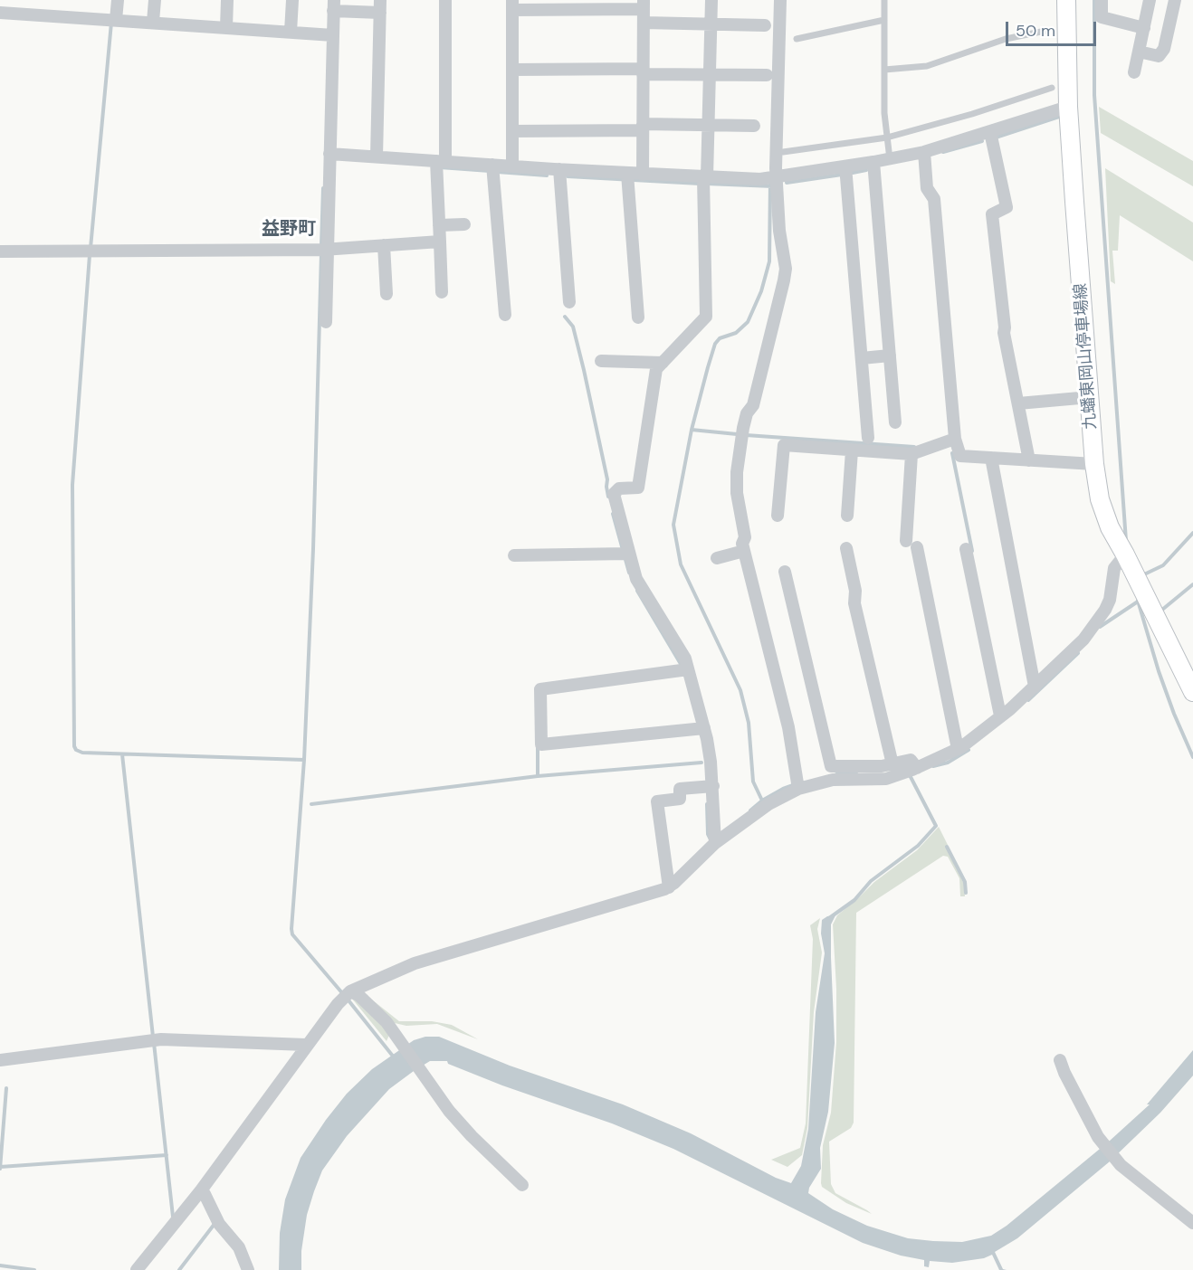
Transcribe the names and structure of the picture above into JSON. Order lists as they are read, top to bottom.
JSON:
{
  "streets": {
    "main road": ["九蟠東岡山停車場線"]
  },
  "districts": ["益野町"],
  "scale_bar": "50 m"
}
